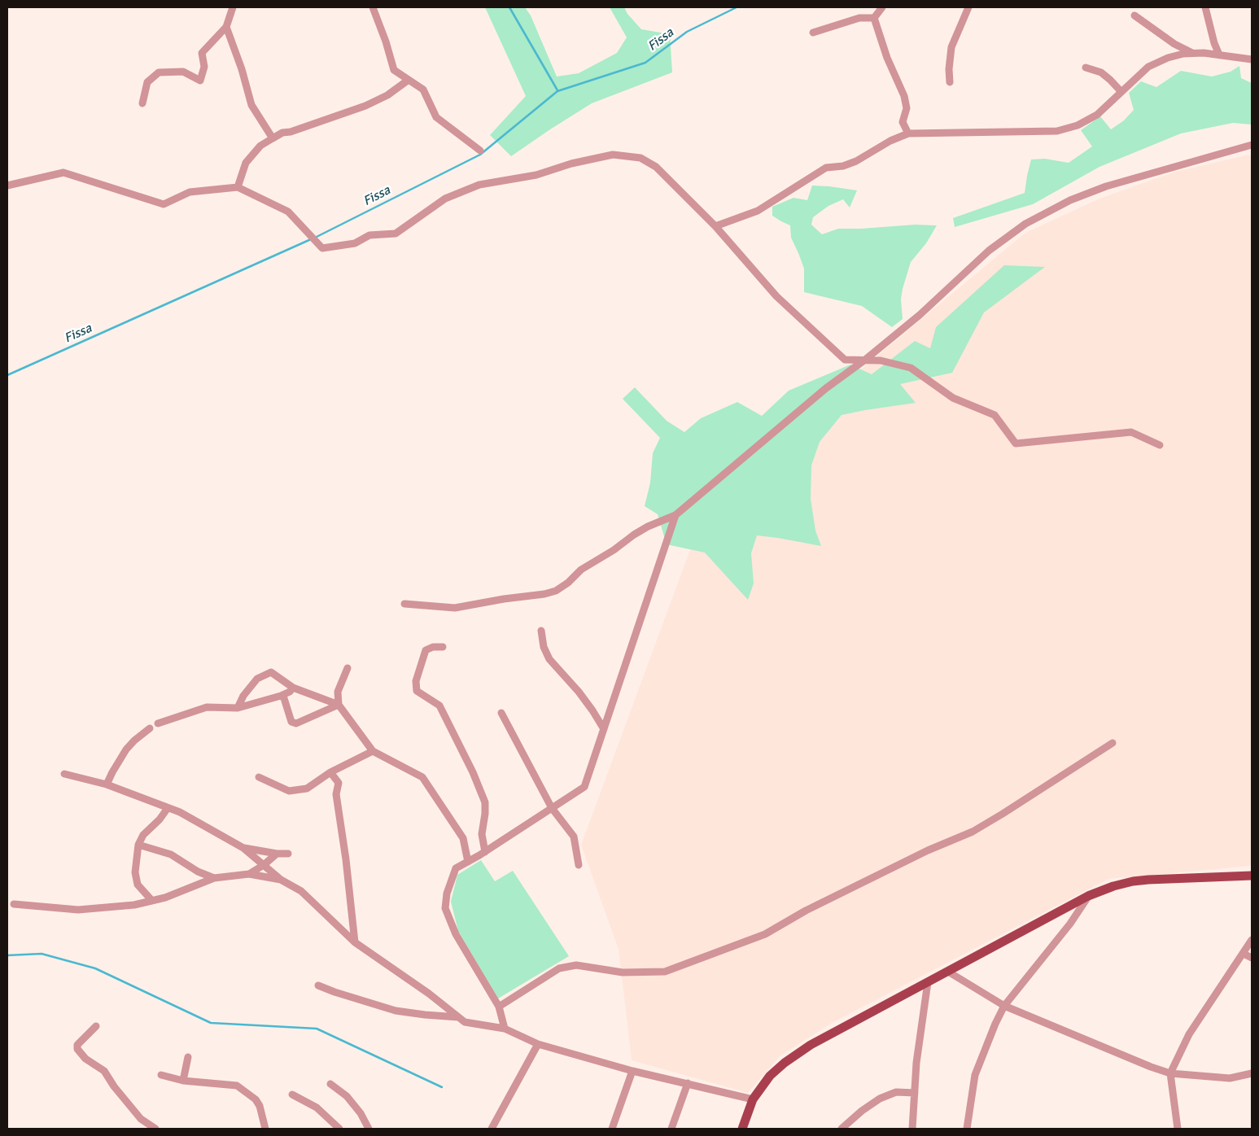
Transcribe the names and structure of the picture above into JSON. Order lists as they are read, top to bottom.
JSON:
{
  "water": ["Fissa"]
}
